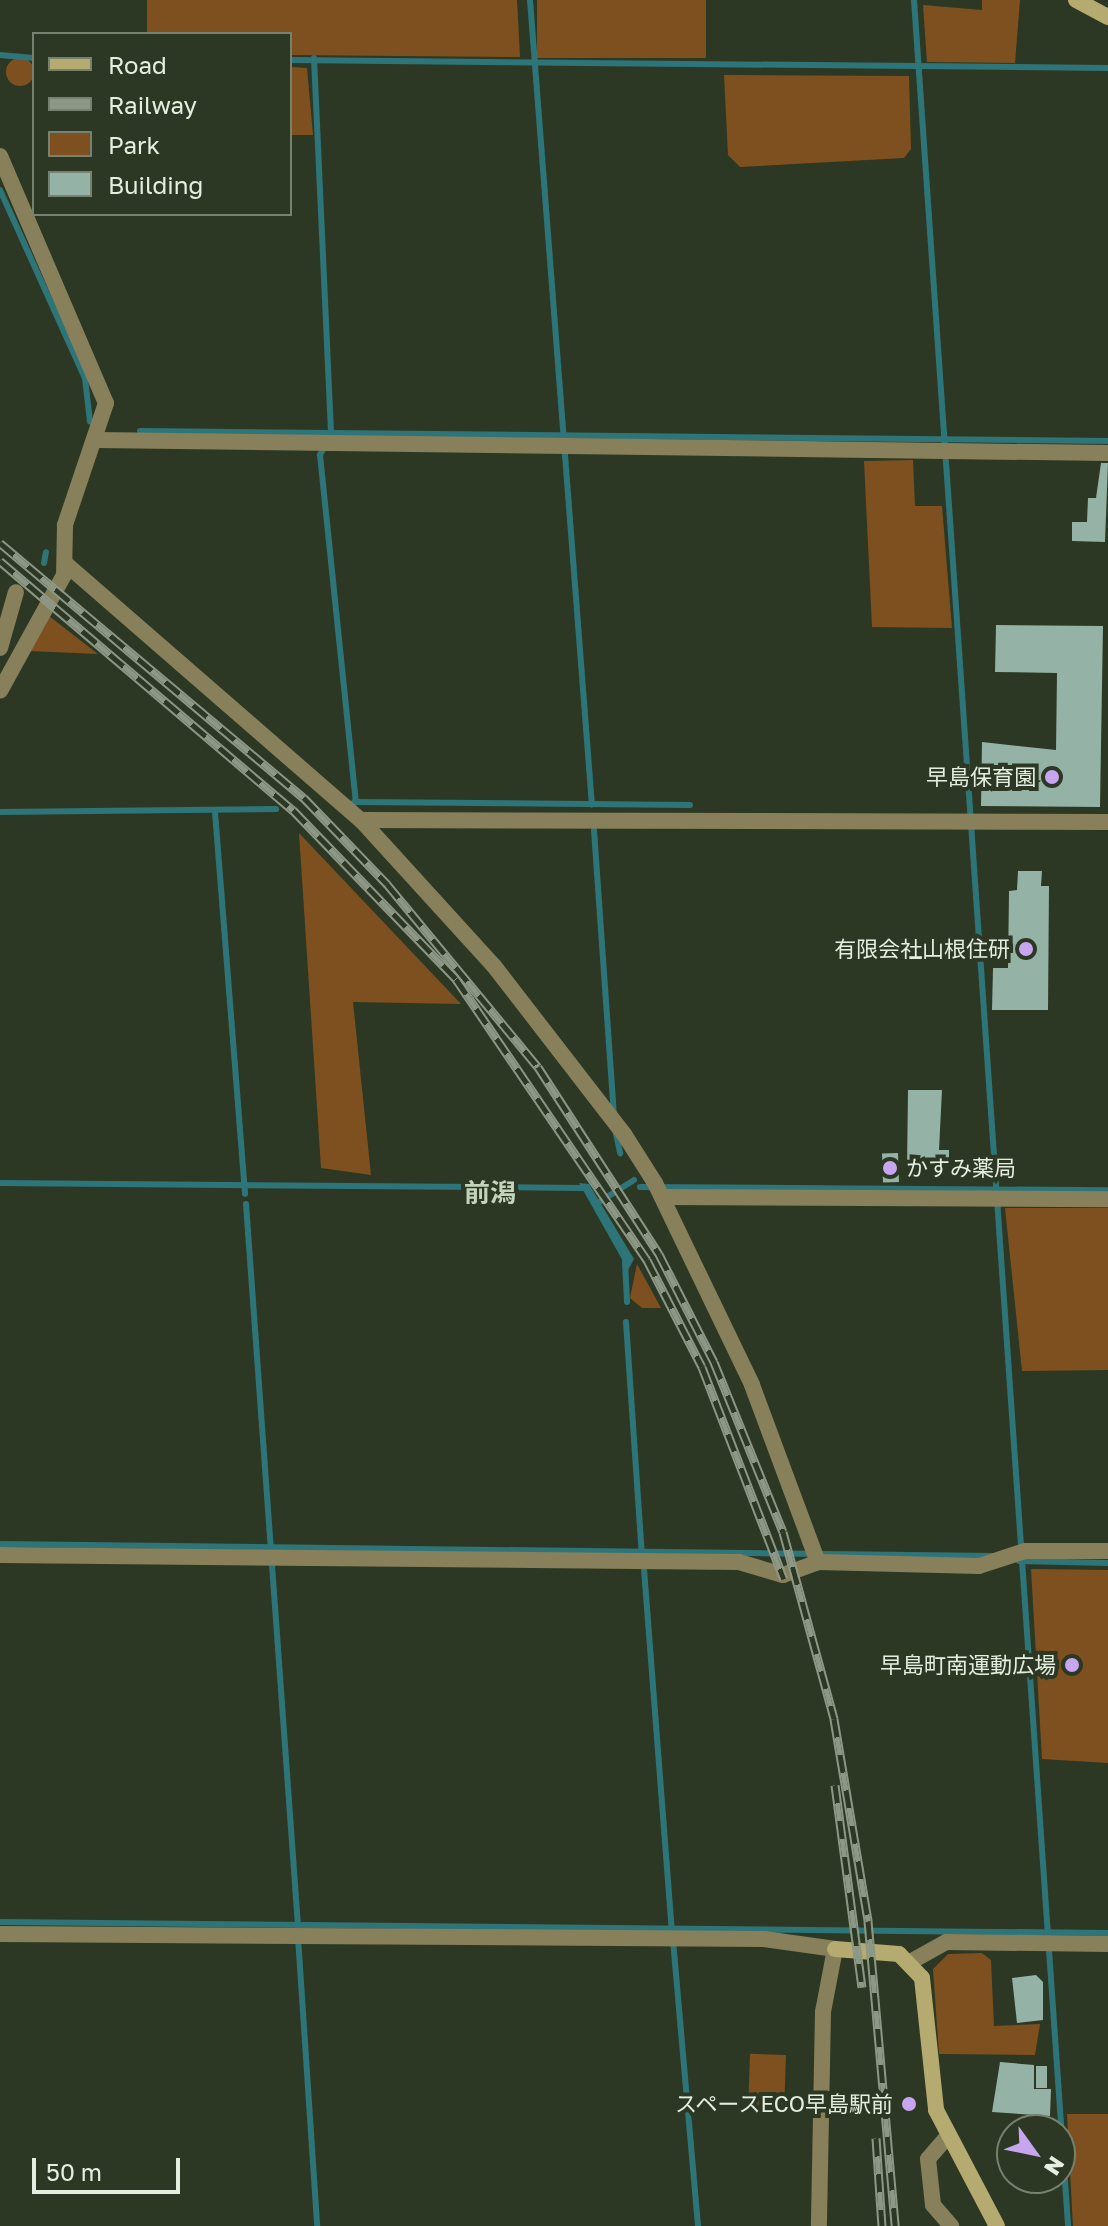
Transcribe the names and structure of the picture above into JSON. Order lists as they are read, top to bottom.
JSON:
{
  "districts": ["前潟"],
  "places": [
    "早島保育園",
    "有限会社山根住研",
    "かすみ薬局",
    "早島町南運動広場",
    "スペースECO早島駅前"
  ],
  "legend": [
    "Road",
    "Railway",
    "Park",
    "Building"
  ],
  "scale_bar": "50 m",
  "north": "bottom right"
}
